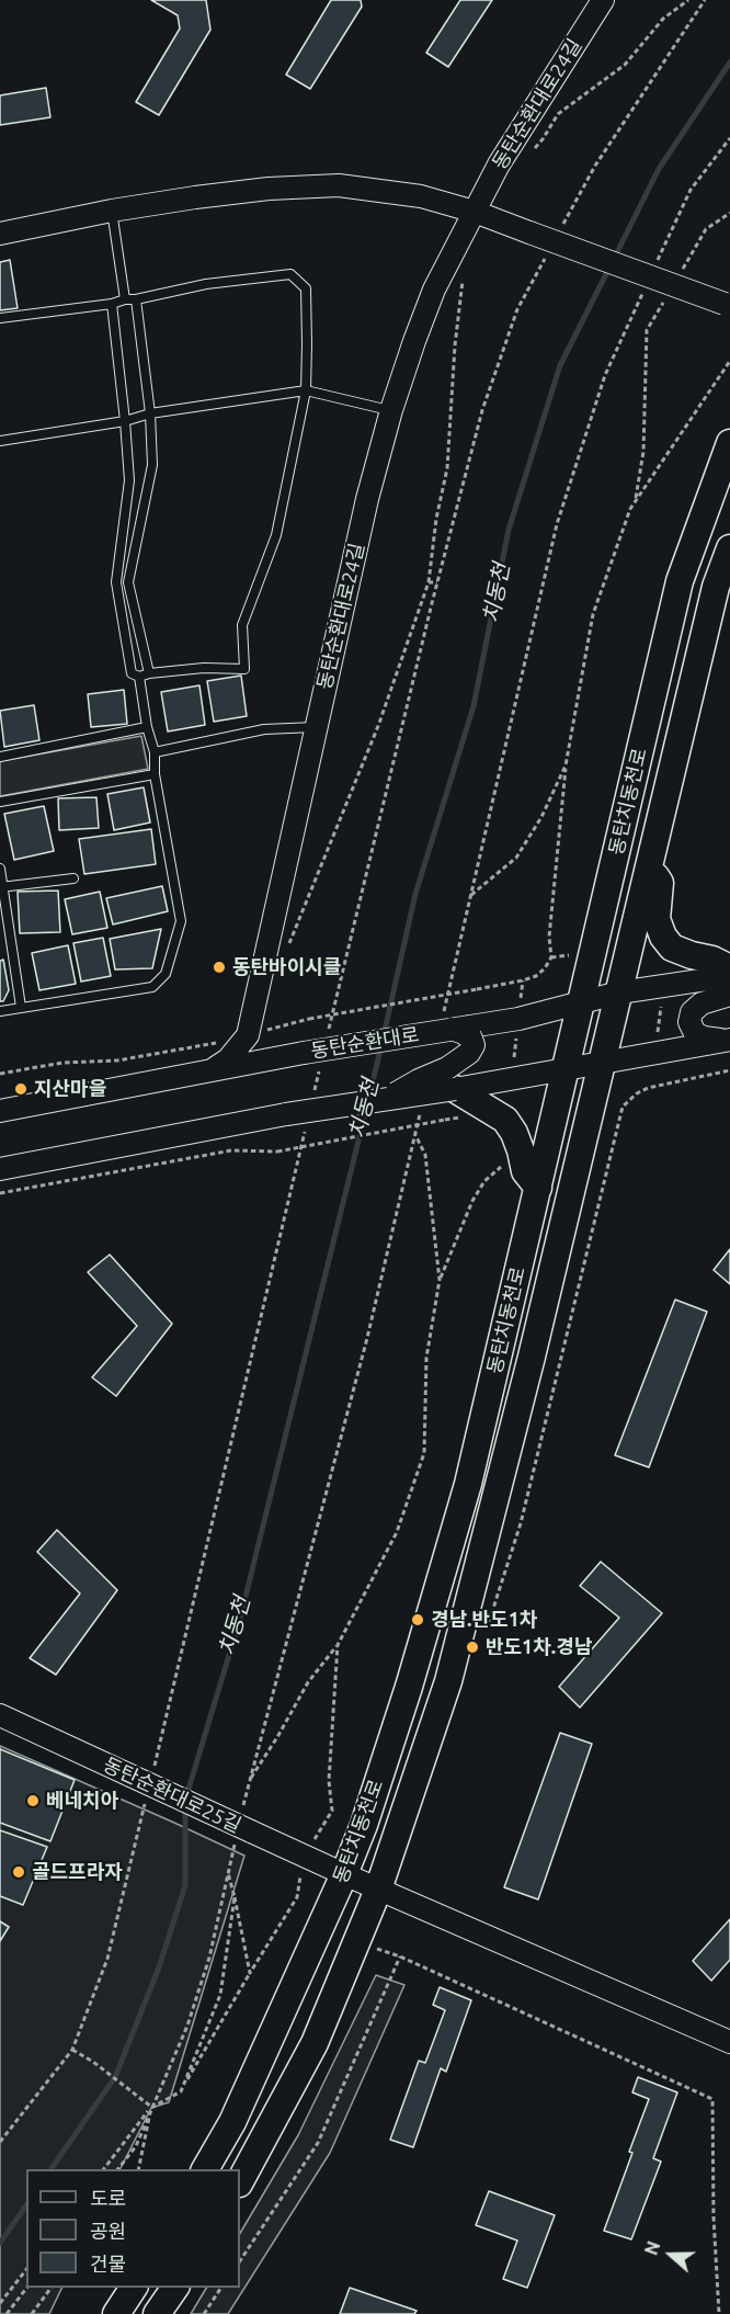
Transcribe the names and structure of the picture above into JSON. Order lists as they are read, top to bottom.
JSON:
{
  "streets": {
    "main road": ["동탄치동천로"],
    "street": ["동탄순환대로24길", "동탄순환대로", "동탄순환대로25길"]
  },
  "crossings": [
    ["동탄치동천로", "동탄순환대로"],
    ["동탄치동천로", "동탄순환대로25길"]
  ],
  "water": ["치동천"],
  "places": [
    "동탄바이시클",
    "지산마을",
    "경남.반도1차",
    "반도1차.경남",
    "베네치아",
    "골드프라자"
  ],
  "legend": ["도로", "공원", "건물"],
  "north": "left"
}
